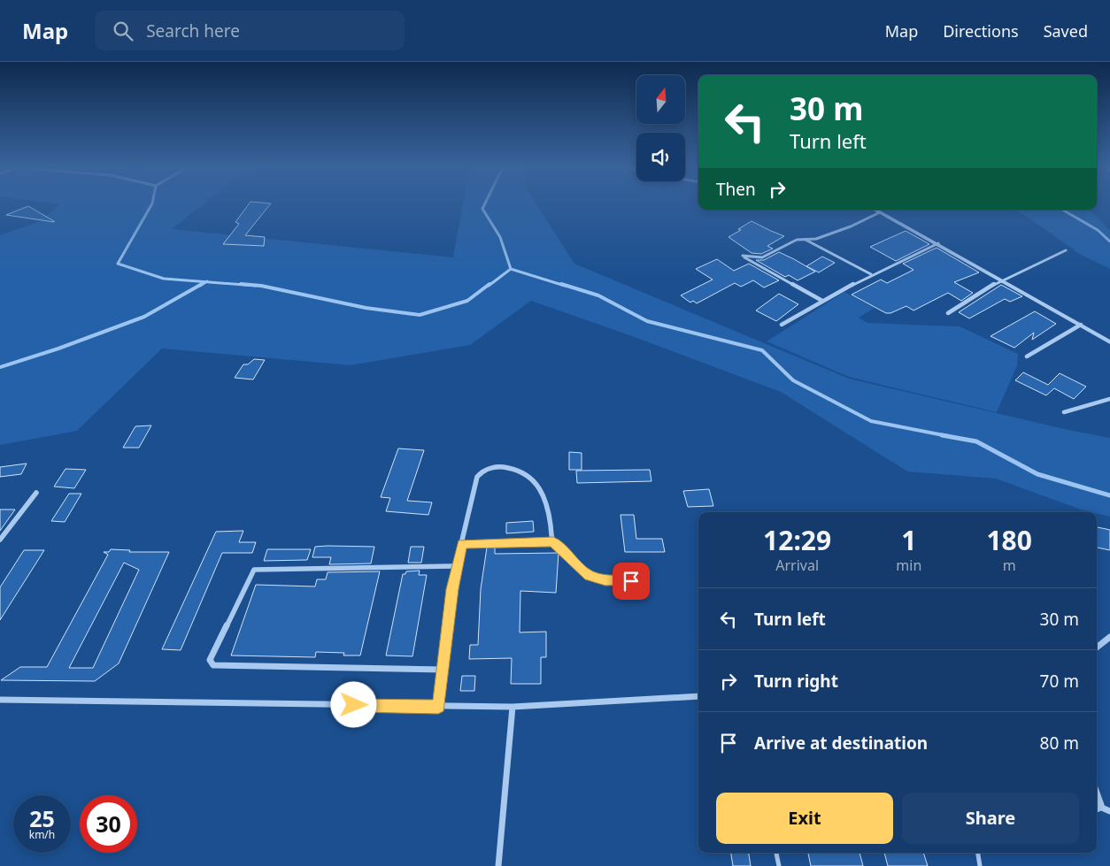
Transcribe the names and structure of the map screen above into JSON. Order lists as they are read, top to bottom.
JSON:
{
  "north": "top",
  "page": {
    "header": "Map",
    "search": "Search here",
    "nav": ["Map", "Directions", "Saved"],
    "turn": ["30 m", "Turn left"],
    "then": "Then",
    "eta": [
      "12:29",
      "Arrival",
      "1",
      "min",
      "180",
      "m"
    ],
    "list": [
      {
        "name": "Turn left",
        "value": "30 m"
      },
      {
        "name": "Turn right",
        "value": "70 m"
      },
      {
        "name": "Arrive at destination",
        "value": "80 m"
      }
    ],
    "buttons": ["Exit", "Share"],
    "speed": "25 km/h",
    "limit": "30"
  }
}
